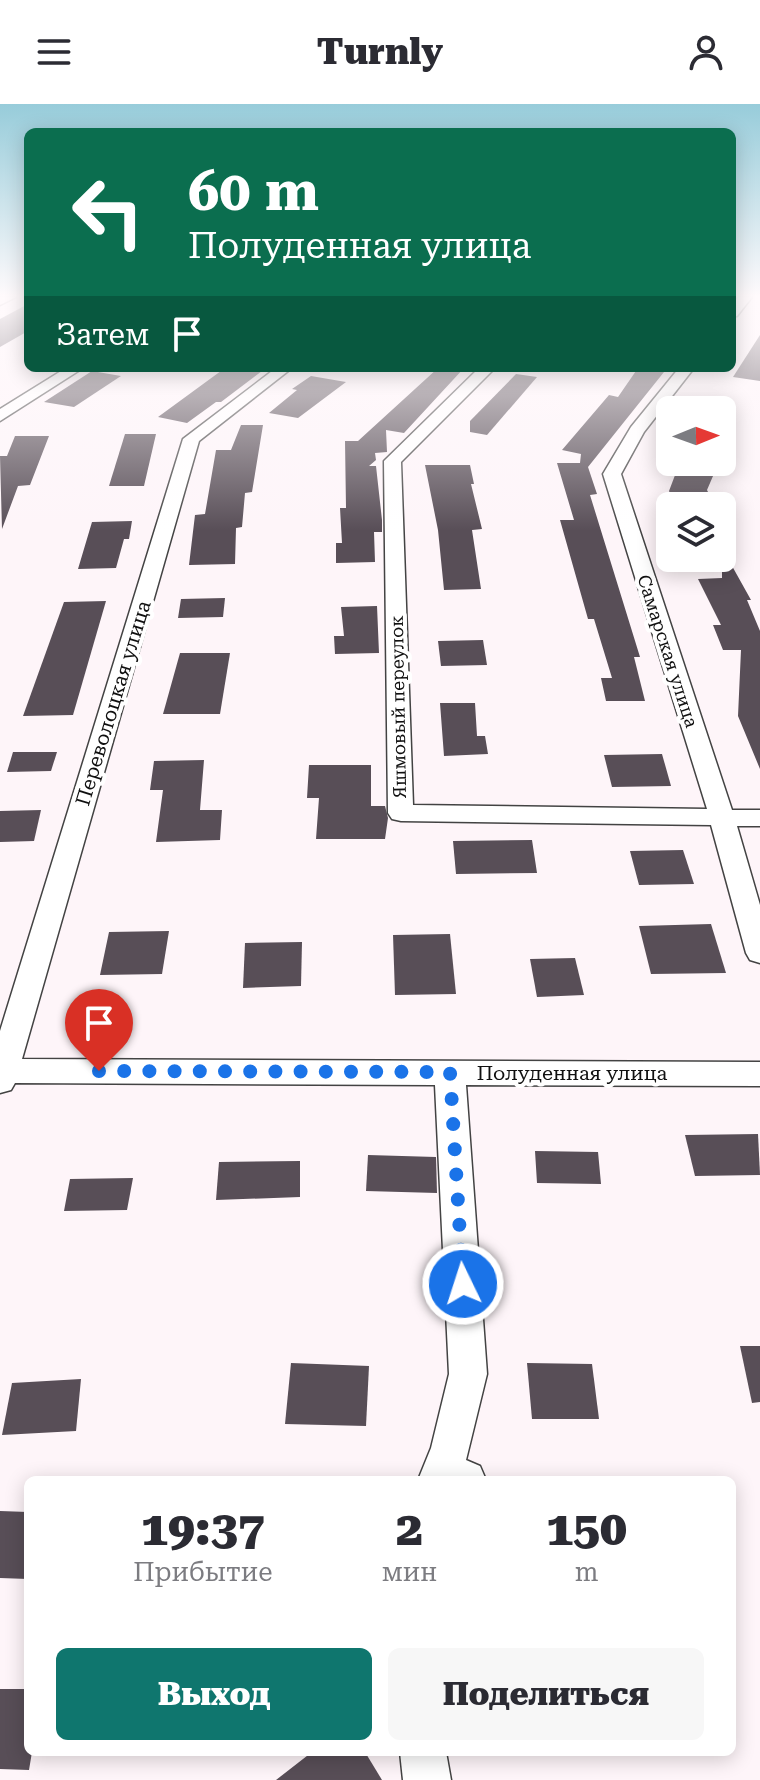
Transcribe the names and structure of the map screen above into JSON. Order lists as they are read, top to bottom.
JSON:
{
  "streets": {
    "street": [
      "Самарская улица",
      "Переволоцкая улица",
      "Яшмовый переулок",
      "Полуденная улица"
    ]
  },
  "crossings": [
    ["Самарская улица", "Яшмовый переулок"],
    ["Переволоцкая улица", "Полуденная улица"]
  ],
  "north": "right",
  "page": {
    "header": "Turnly",
    "turn": ["60 m", "Полуденная улица"],
    "then": "Затем",
    "eta": [
      "19:37",
      "Прибытие",
      "2",
      "мин",
      "150",
      "m"
    ],
    "buttons": ["Выход", "Поделиться"]
  }
}
